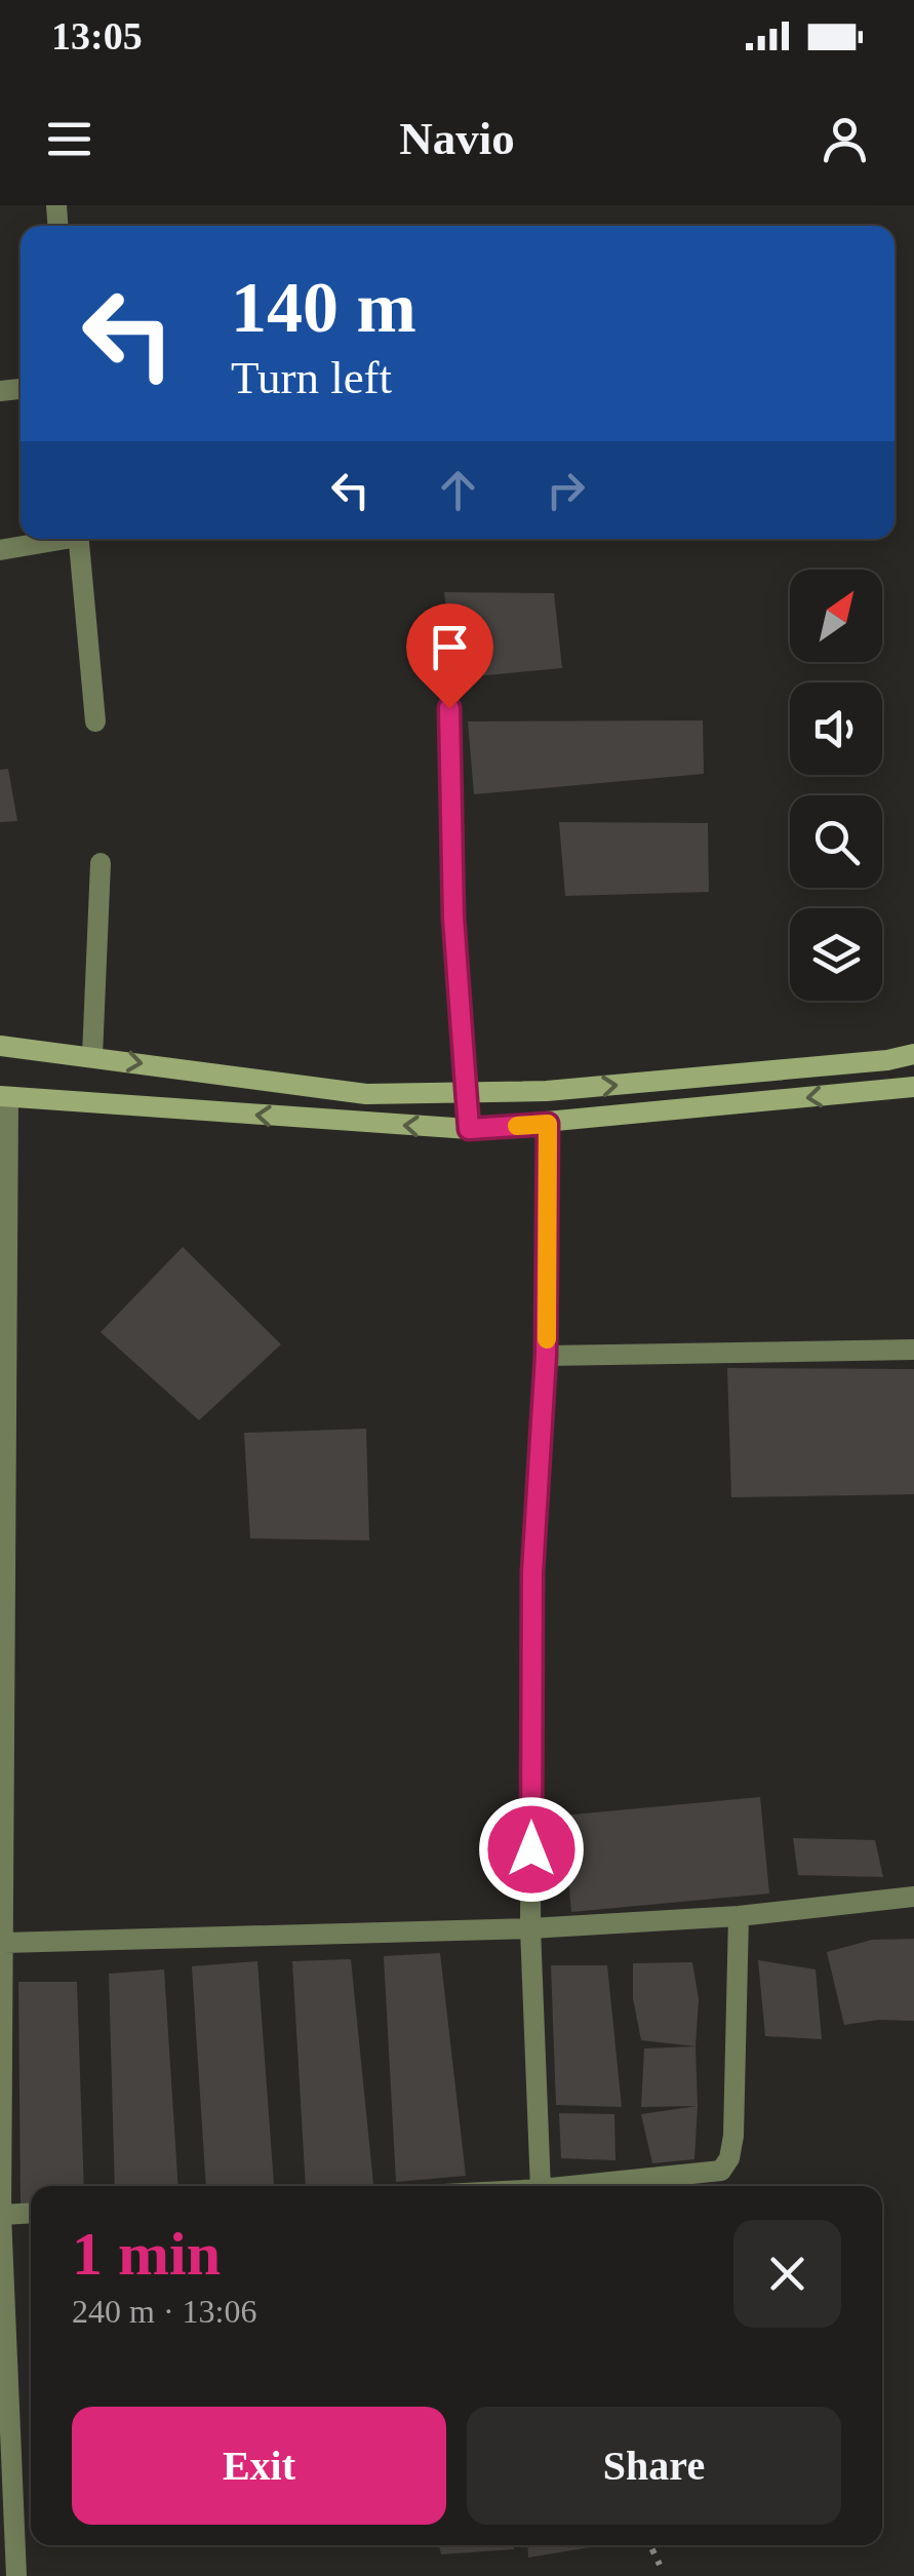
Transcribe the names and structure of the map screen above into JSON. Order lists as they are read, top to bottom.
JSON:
{
  "north": "top right",
  "page": {
    "status": "13:05",
    "header": "Navio",
    "turn": ["140 m", "Turn left"],
    "heading": ["1 min", "240 m · 13:06"],
    "buttons": ["Exit", "Share"]
  }
}
